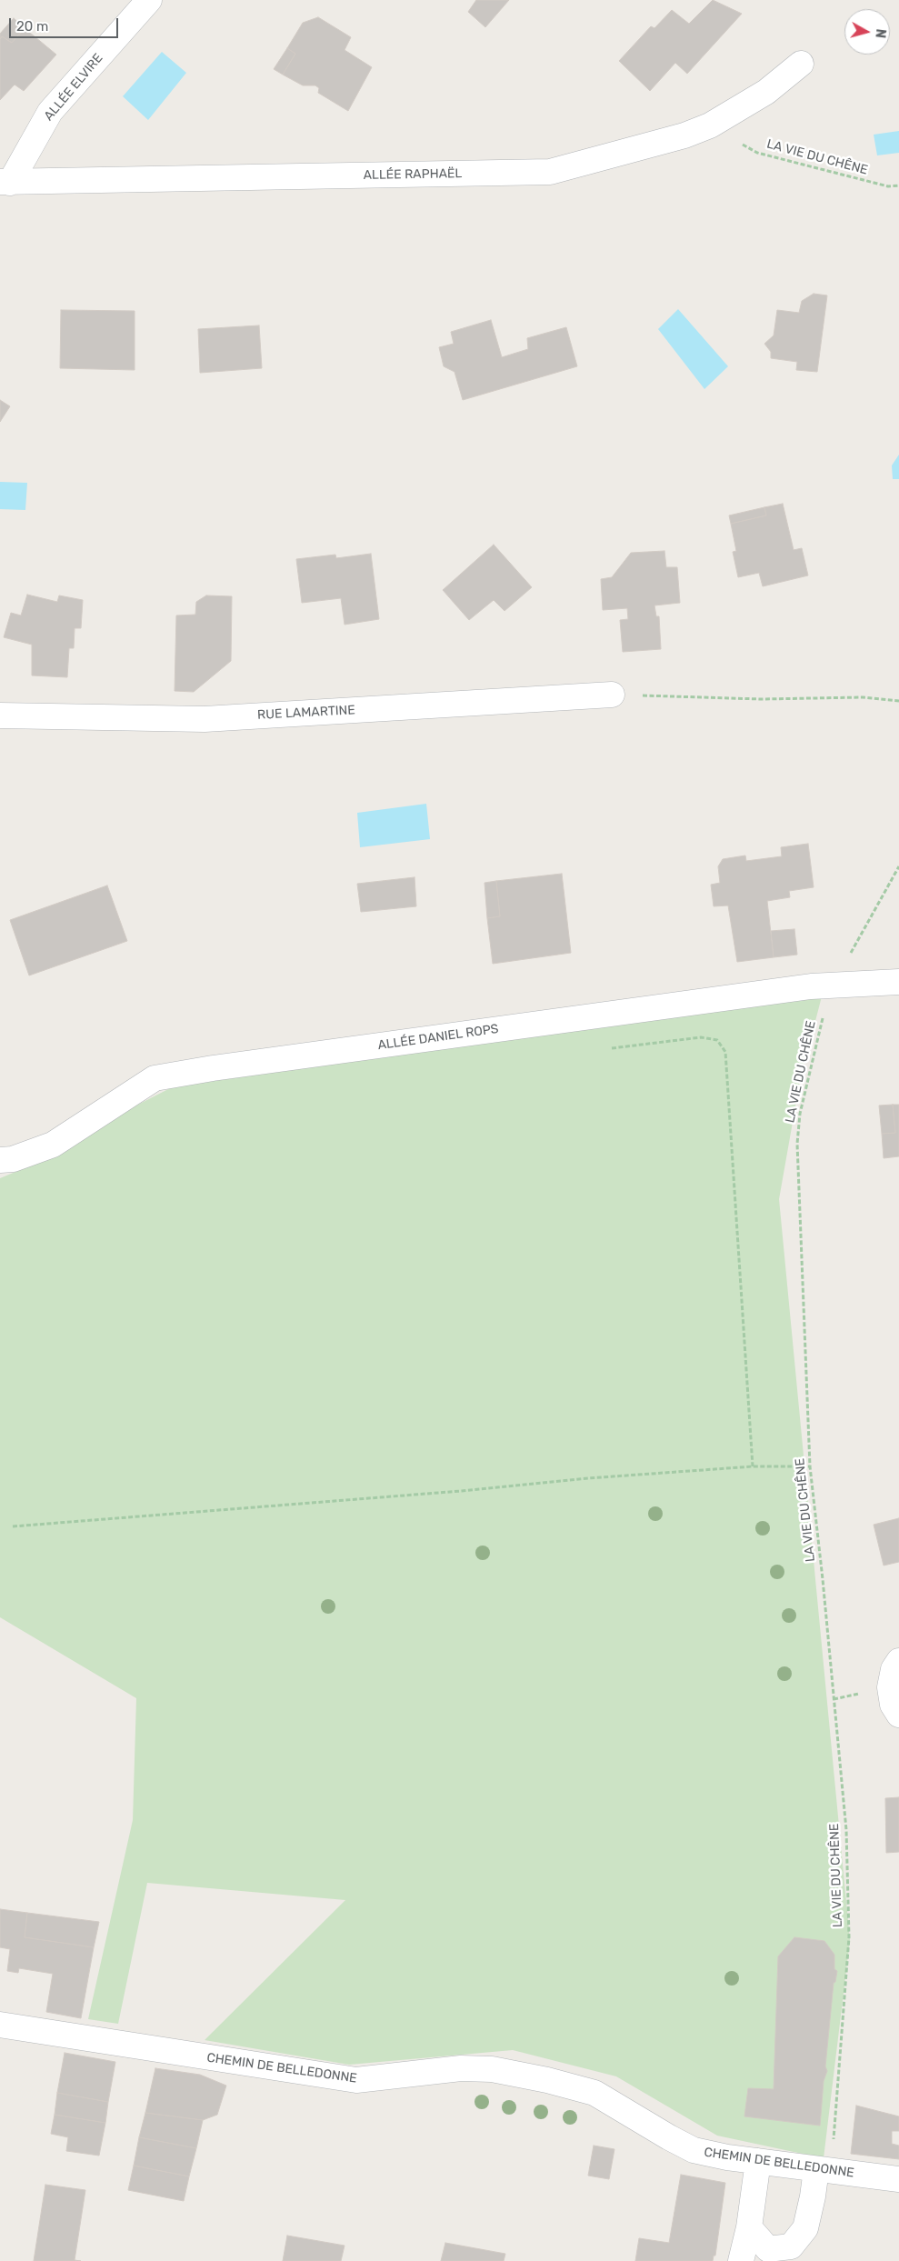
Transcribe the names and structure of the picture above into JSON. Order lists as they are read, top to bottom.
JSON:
{
  "streets": {
    "street": [
      "ALLÉE ELVIRE",
      "ALLÉE RAPHAËL",
      "RUE LAMARTINE",
      "ALLÉE DANIEL ROPS",
      "CHEMIN DE BELLEDONNE"
    ],
    "path": ["LA VIE DU CHÊNE"]
  },
  "crossings": [
    ["ALLÉE ELVIRE", "ALLÉE RAPHAËL"],
    ["LA VIE DU CHÊNE", "ALLÉE RAPHAËL"],
    ["LA VIE DU CHÊNE", "ALLÉE DANIEL ROPS"],
    ["LA VIE DU CHÊNE", "CHEMIN DE BELLEDONNE"]
  ],
  "scale_bar": "20 m",
  "north": "right"
}
